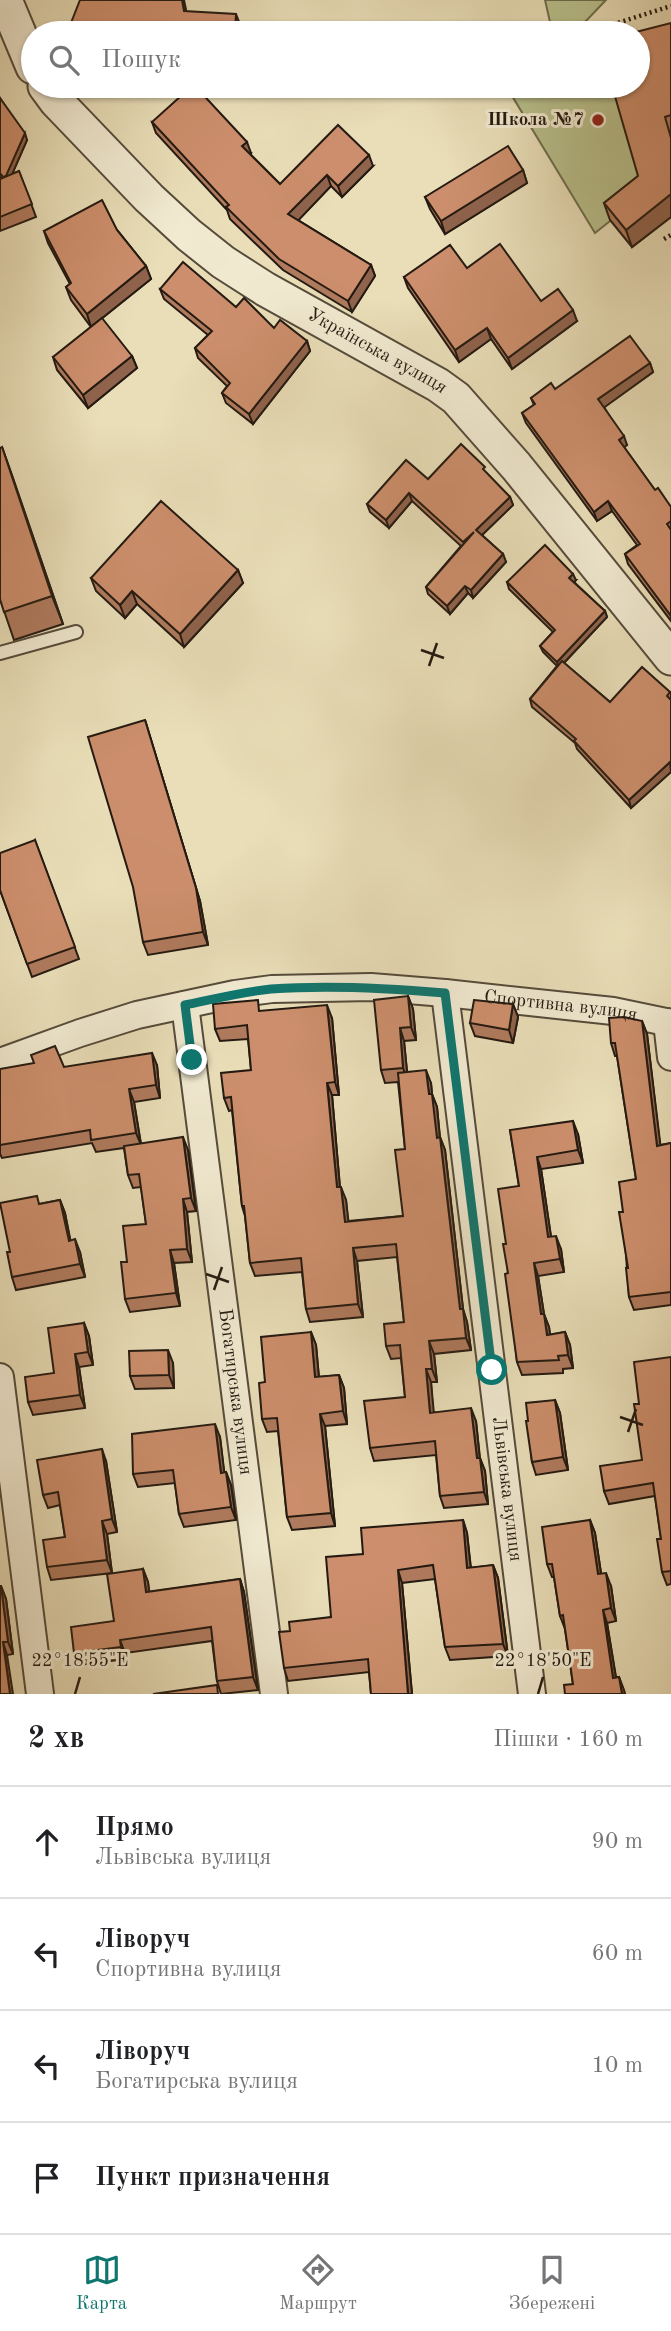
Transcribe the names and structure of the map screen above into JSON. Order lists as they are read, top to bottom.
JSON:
{
  "streets": {
    "street": [
      "Українська вулиця",
      "Спортивна вулиця",
      "Богатирська вулиця",
      "Львівська вулиця"
    ]
  },
  "crossings": [
    ["Спортивна вулиця", "Богатирська вулиця"],
    ["Спортивна вулиця", "Львівська вулиця"]
  ],
  "places": ["Школа №7"],
  "page": {
    "search": "Пошук",
    "heading": ["2 хв", "Пішки · 160 m"],
    "list": [
      ["Прямо", "Львівська вулиця", "90 m"],
      ["Ліворуч", "Спортивна вулиця", "60 m"],
      ["Ліворуч", "Богатирська вулиця", "10 m"],
      "Пункт призначення"
    ],
    "nav": ["Карта", "Маршрут", "Збережені"]
  },
  "coordinates": ["22°18'55\"E", "22°18'50\"E"]
}
